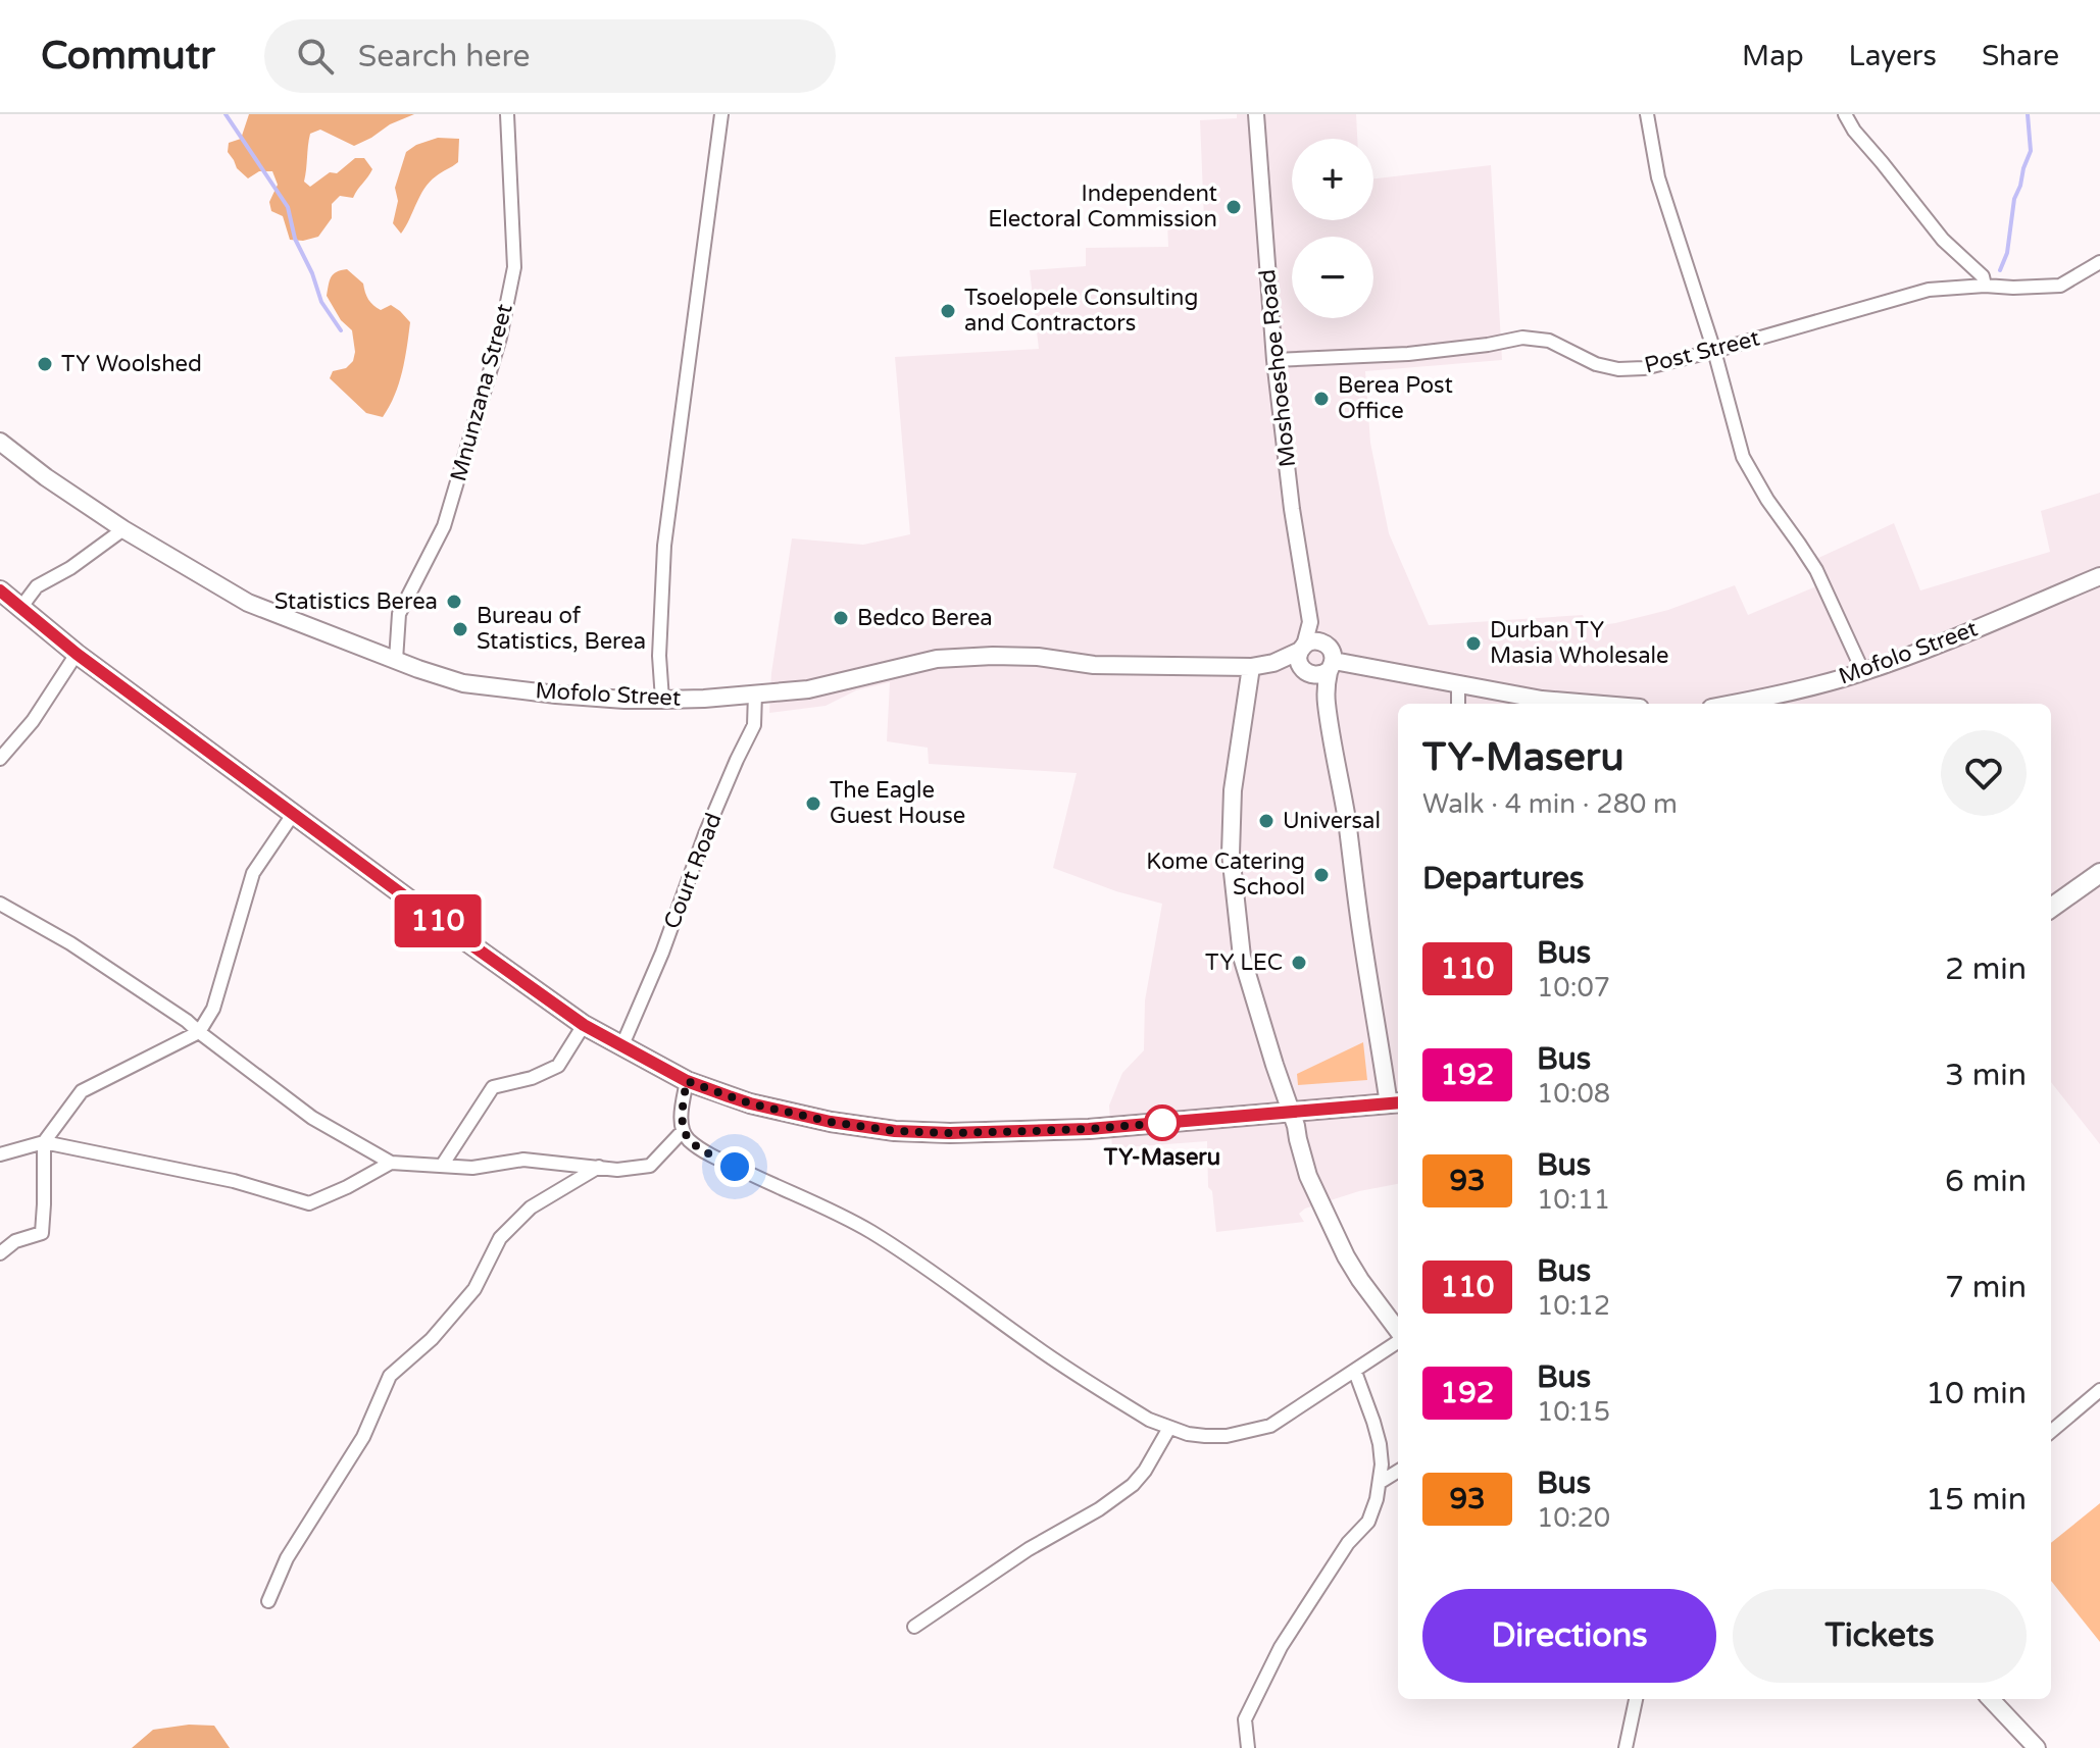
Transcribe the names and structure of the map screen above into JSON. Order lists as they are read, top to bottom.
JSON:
{
  "streets": {
    "main road": ["Mofolo Street"],
    "street": [
      "Post Street",
      "Moshoeshoe Road",
      "Mnunzana Street",
      "Court Road"
    ]
  },
  "crossings": [
    ["Post Street", "Moshoeshoe Road"],
    ["Moshoeshoe Road", "Mofolo Street"],
    ["Mnunzana Street", "Mofolo Street"],
    ["Mofolo Street", "Court Road"]
  ],
  "places": [
    "Independent Electoral Commission",
    "Tsoelopele Consulting and Contractors",
    "TY Woolshed",
    "Berea Post Office",
    "Statistics Berea",
    "Bedco Berea",
    "Bureau of Statistics, Berea",
    "Durban TY Masia Wholesale",
    "The Eagle Guest House",
    "Universal",
    "Kome Catering School",
    "TY LEC",
    "TY-Maseru"
  ],
  "lines": ["bus line 110"],
  "page": {
    "header": "Commutr",
    "search": "Search here",
    "nav": ["Map", "Layers", "Share"],
    "on_map": "110",
    "map_buttons": ["+", "−"],
    "heading": [
      ["TY-Maseru", "Walk · 4 min · 280 m"],
      "Departures"
    ],
    "list": [
      {
        "mark": "110",
        "name": "Bus",
        "note": "10:07",
        "value": "2 min"
      },
      {
        "mark": "192",
        "name": "Bus",
        "note": "10:08",
        "value": "3 min"
      },
      {
        "mark": "93",
        "name": "Bus",
        "note": "10:11",
        "value": "6 min"
      },
      {
        "mark": "110",
        "name": "Bus",
        "note": "10:12",
        "value": "7 min"
      },
      {
        "mark": "192",
        "name": "Bus",
        "note": "10:15",
        "value": "10 min"
      },
      {
        "mark": "93",
        "name": "Bus",
        "note": "10:20",
        "value": "15 min"
      }
    ],
    "buttons": ["Directions", "Tickets"]
  }
}
